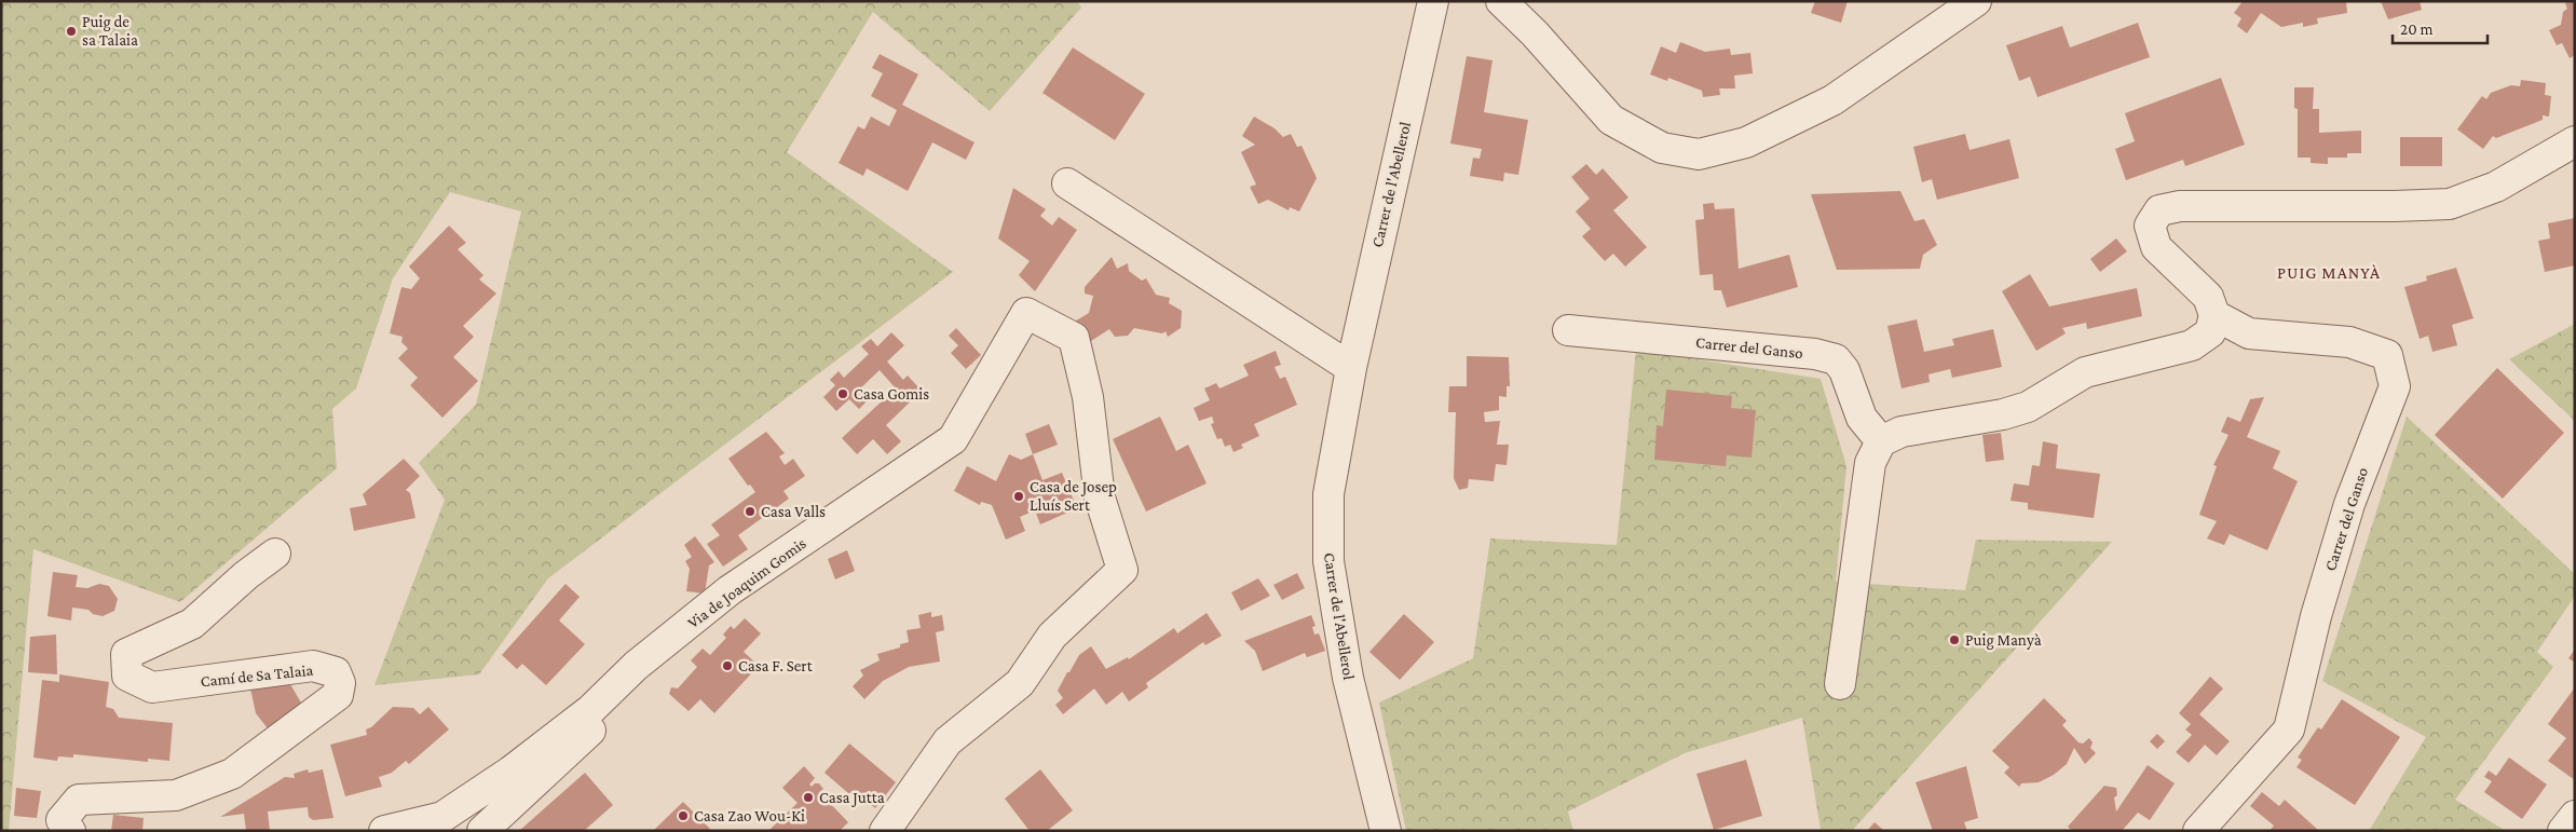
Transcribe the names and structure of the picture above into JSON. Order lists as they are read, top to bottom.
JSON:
{
  "streets": {
    "street": [
      "Carrer de l'Abellerol",
      "Carrer del Ganso",
      "Via de Joaquim Gomis",
      "Camí de Sa Talaia"
    ]
  },
  "districts": ["PUIG MANYÀ"],
  "places": [
    "Puig de sa Talaia",
    "Casa Gomis",
    "Casa de Josep Lluís Sert",
    "Casa Valls",
    "Puig Manyà",
    "Casa F. Sert",
    "Casa Jutta",
    "Casa Zao Wou-Ki"
  ],
  "scale_bar": "20 m"
}
